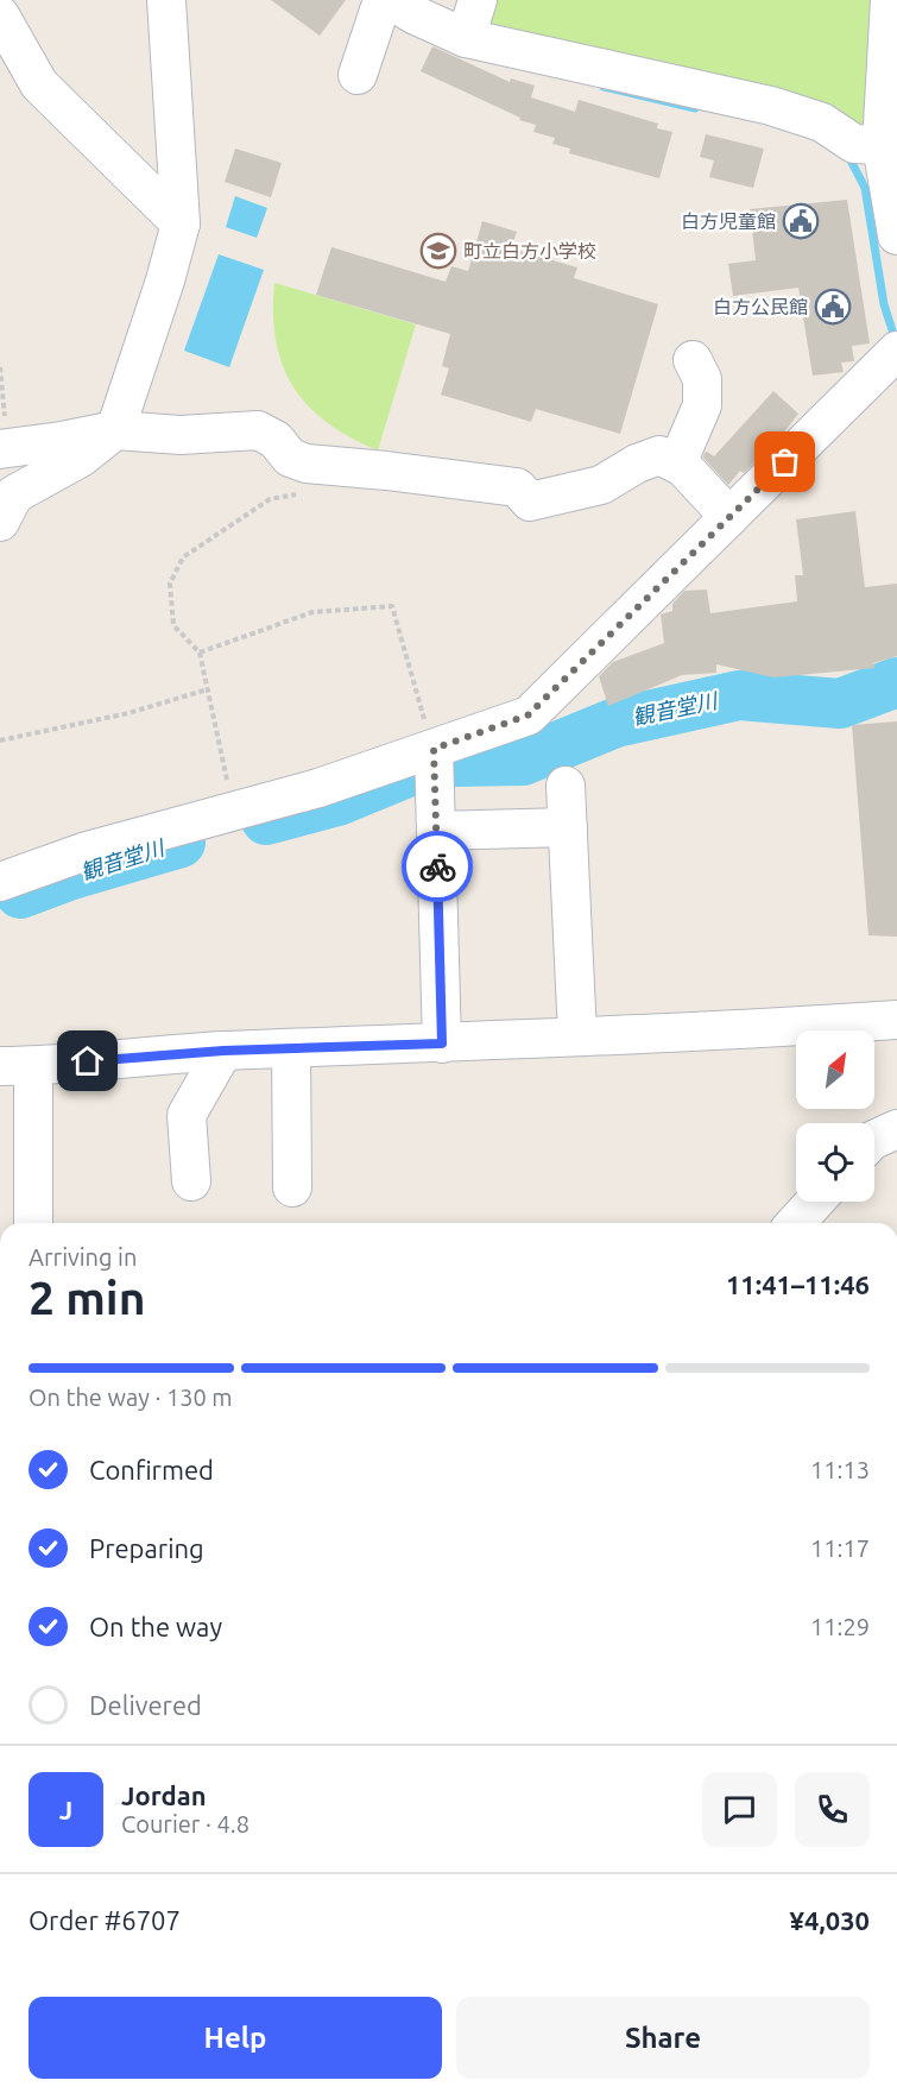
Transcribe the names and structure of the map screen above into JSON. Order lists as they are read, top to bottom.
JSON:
{
  "water": ["観音堂川"],
  "places": {
    "public building": ["白方児童館", "白方公民館"],
    "school or university": ["町立白方小学校"]
  },
  "north": "top right",
  "page": {
    "heading": ["2 min", "Arriving in", "11:41–11:46"],
    "panel": [
      "Jordan",
      "Courier · 4.8",
      "Order #6707",
      "¥4,030"
    ],
    "bar": "On the way · 130 m",
    "list": [
      ["Confirmed", "11:13"],
      ["Preparing", "11:17"],
      ["On the way", "11:29"],
      "Delivered"
    ],
    "round": "J",
    "buttons": ["Help", "Share"]
  }
}
